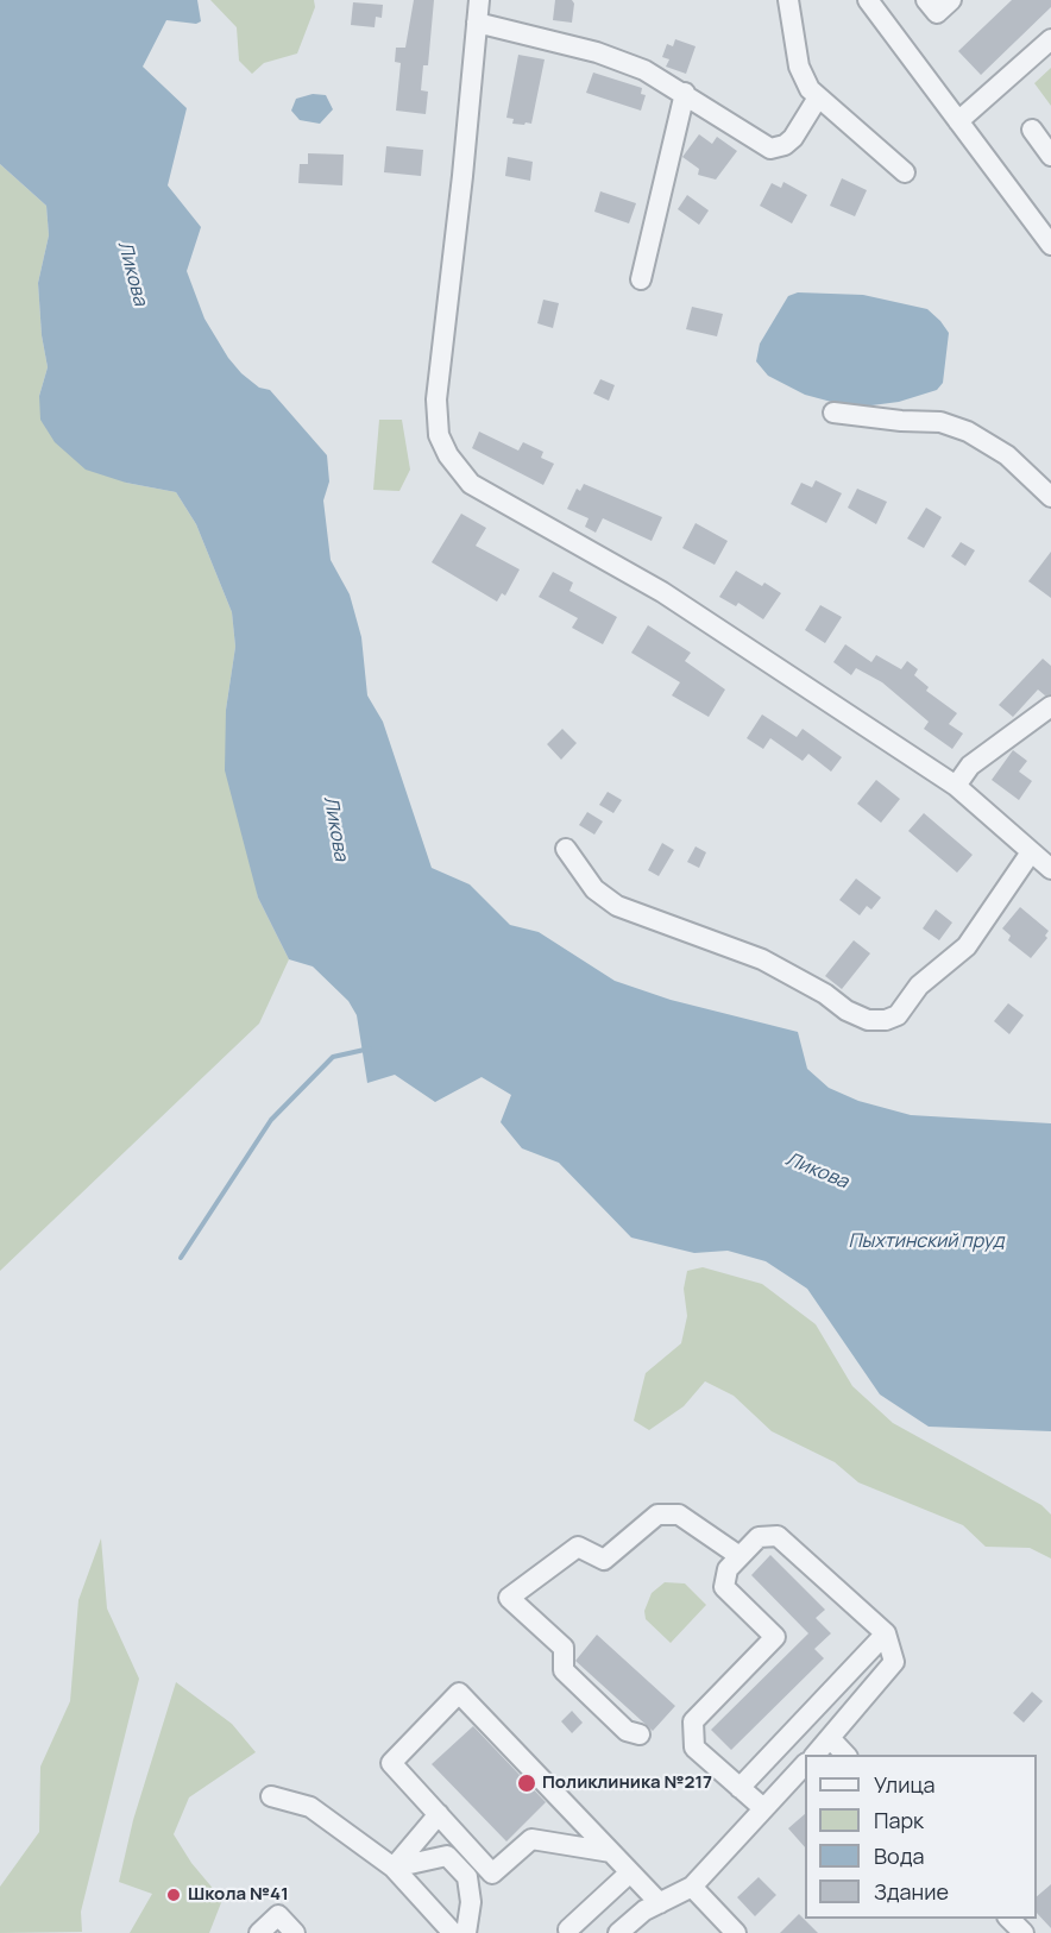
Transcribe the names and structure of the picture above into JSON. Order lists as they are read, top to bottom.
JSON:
{
  "water": ["Ликова", "Пыхтинский пруд"],
  "places": ["Поликлиника №217", "Школа №41"],
  "legend": [
    "Улица",
    "Парк",
    "Вода",
    "Здание"
  ]
}
